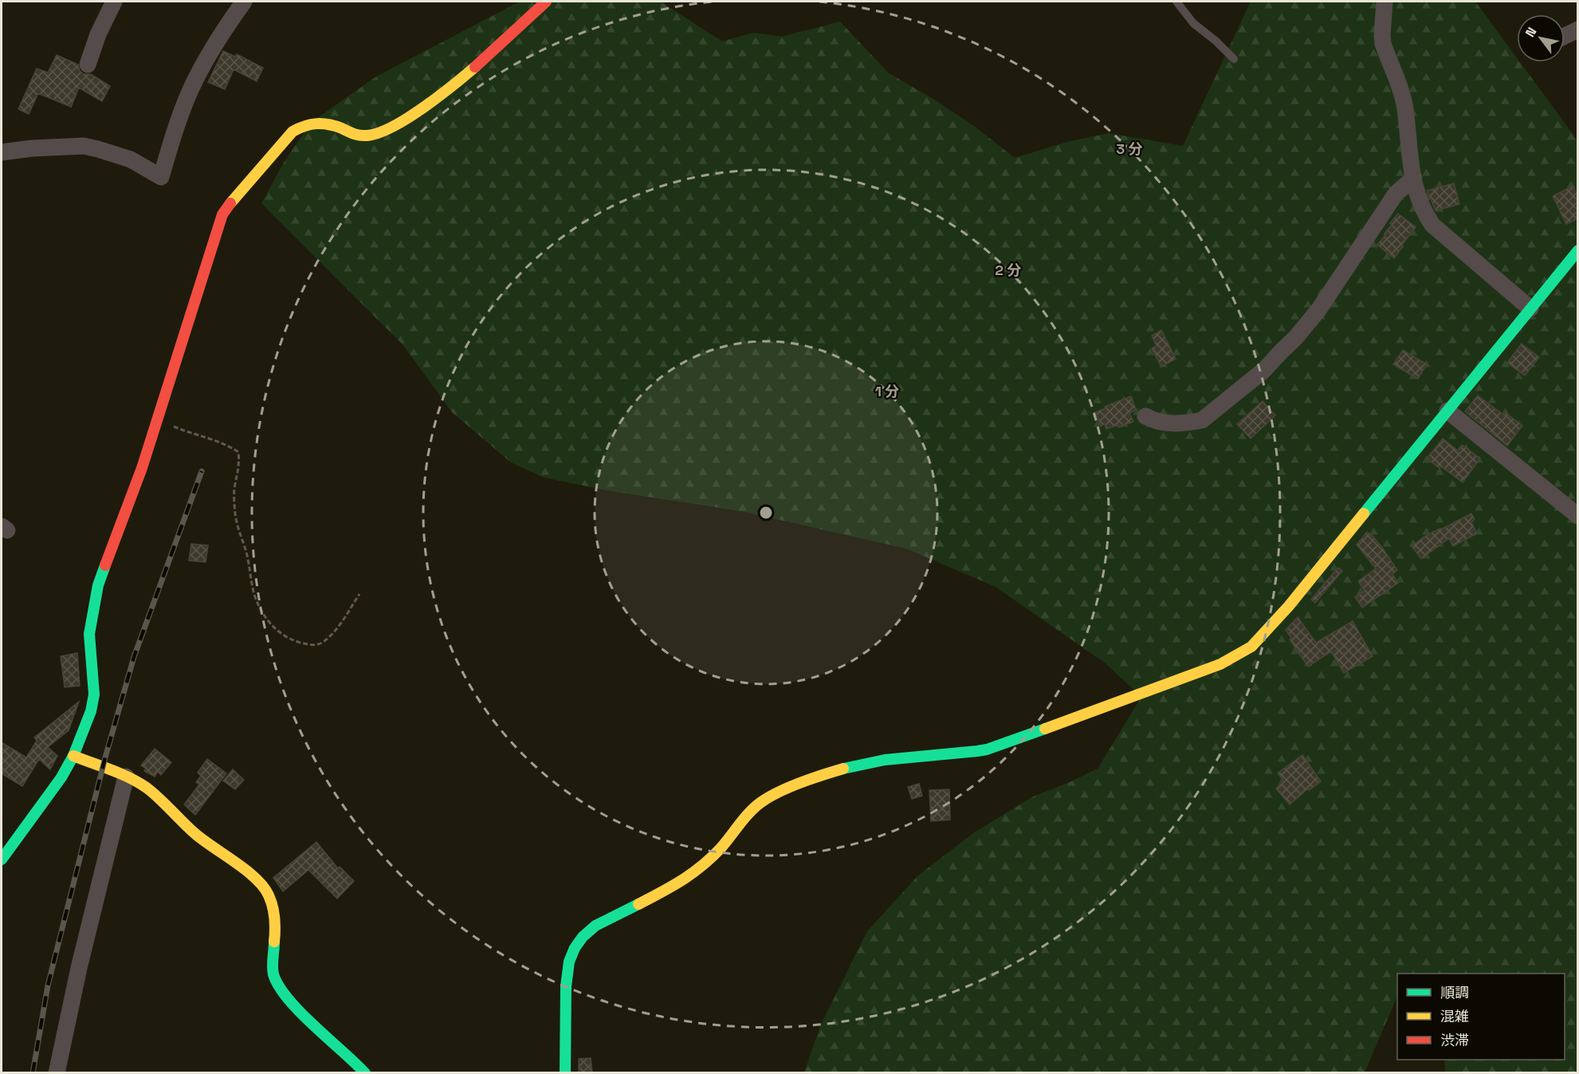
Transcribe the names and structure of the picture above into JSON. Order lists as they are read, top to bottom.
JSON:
{
  "legend": ["順調", "混雑", "渋滞"],
  "north": "top left",
  "rings": ["3 分", "2 分", "1 分"]
}
